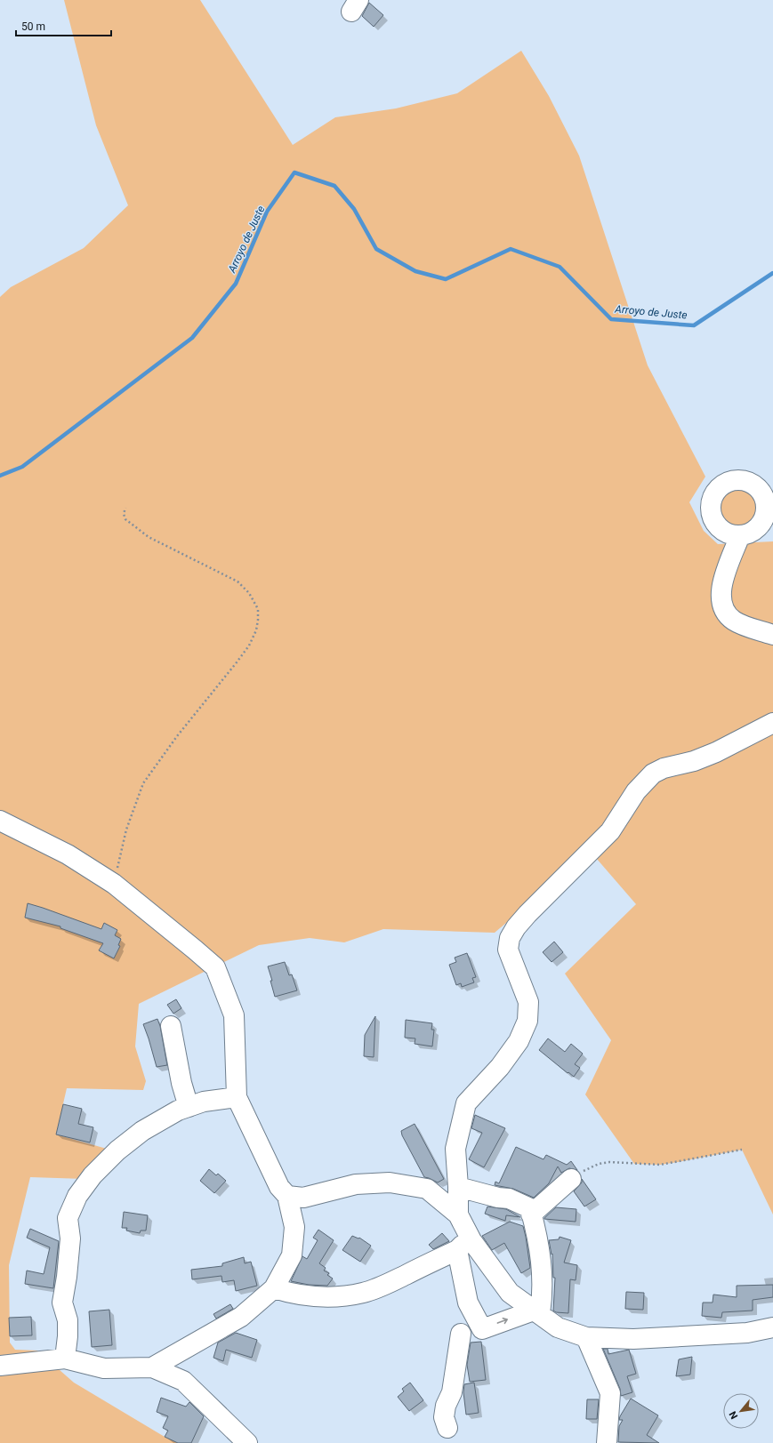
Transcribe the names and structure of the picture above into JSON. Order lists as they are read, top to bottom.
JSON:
{
  "water": ["Arroyo de Juste"],
  "scale_bar": "50 m",
  "north": "bottom left"
}
